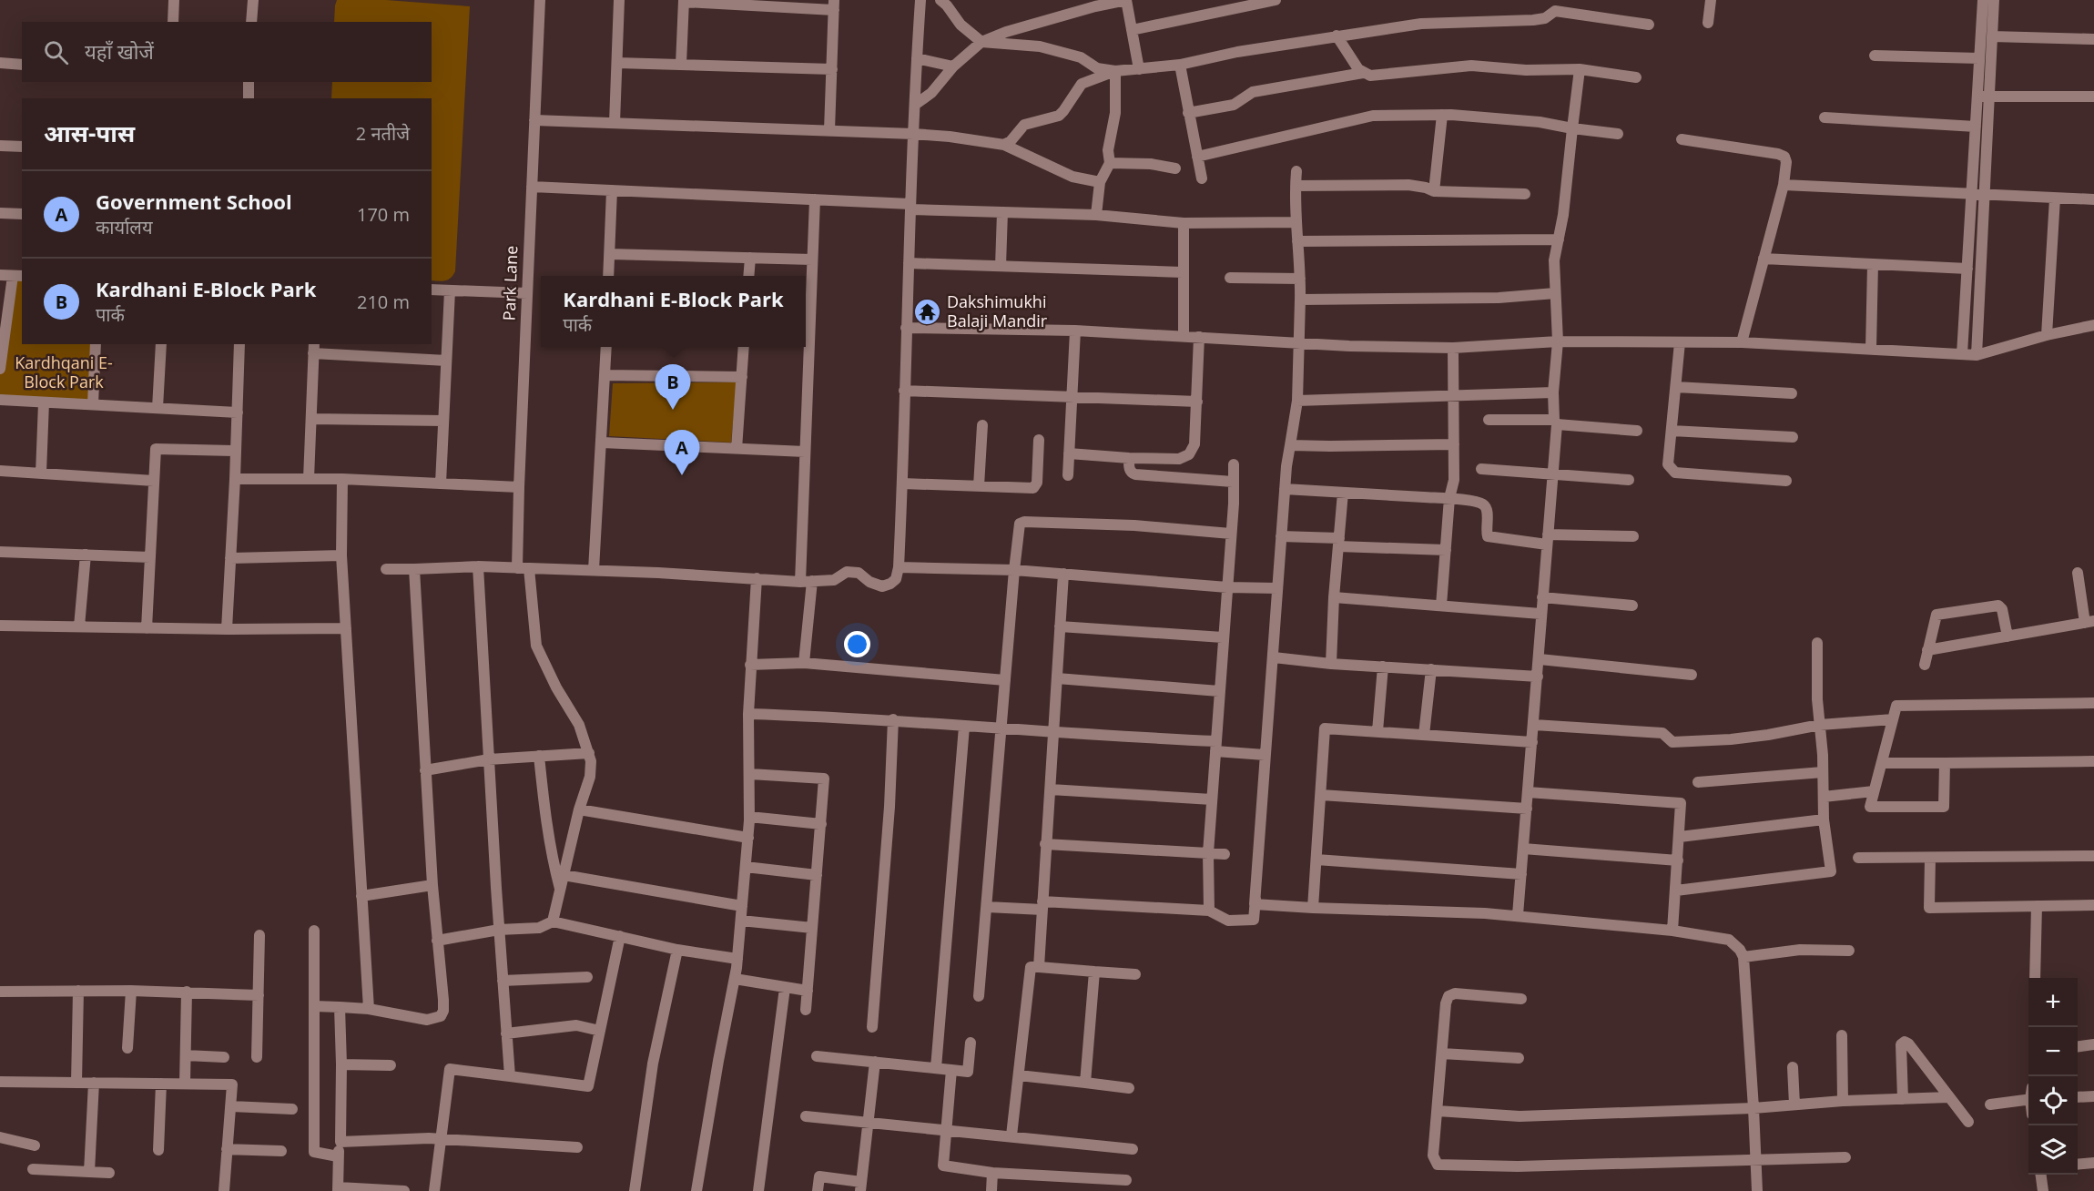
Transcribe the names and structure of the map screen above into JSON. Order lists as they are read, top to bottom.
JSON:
{
  "streets": {
    "street": ["Park Lane"]
  },
  "parks": ["Kardhqani E- Block Park"],
  "places": {
    "temple": ["Dakshimukhi Balaji Mandir"]
  },
  "page": {
    "search": "यहाँ खोजें",
    "heading": ["आस-पास", "2 नतीजे"],
    "list": [
      {
        "mark": "A",
        "name": "Government School",
        "note": "कार्यालय",
        "value": "170 m"
      },
      {
        "mark": "B",
        "name": "Kardhani E-Block Park",
        "note": "पार्क",
        "value": "210 m"
      }
    ],
    "popup": ["Kardhani E-Block Park", "पार्क"],
    "pins": ["B", "A"],
    "map_buttons": ["+", "−"]
  }
}
